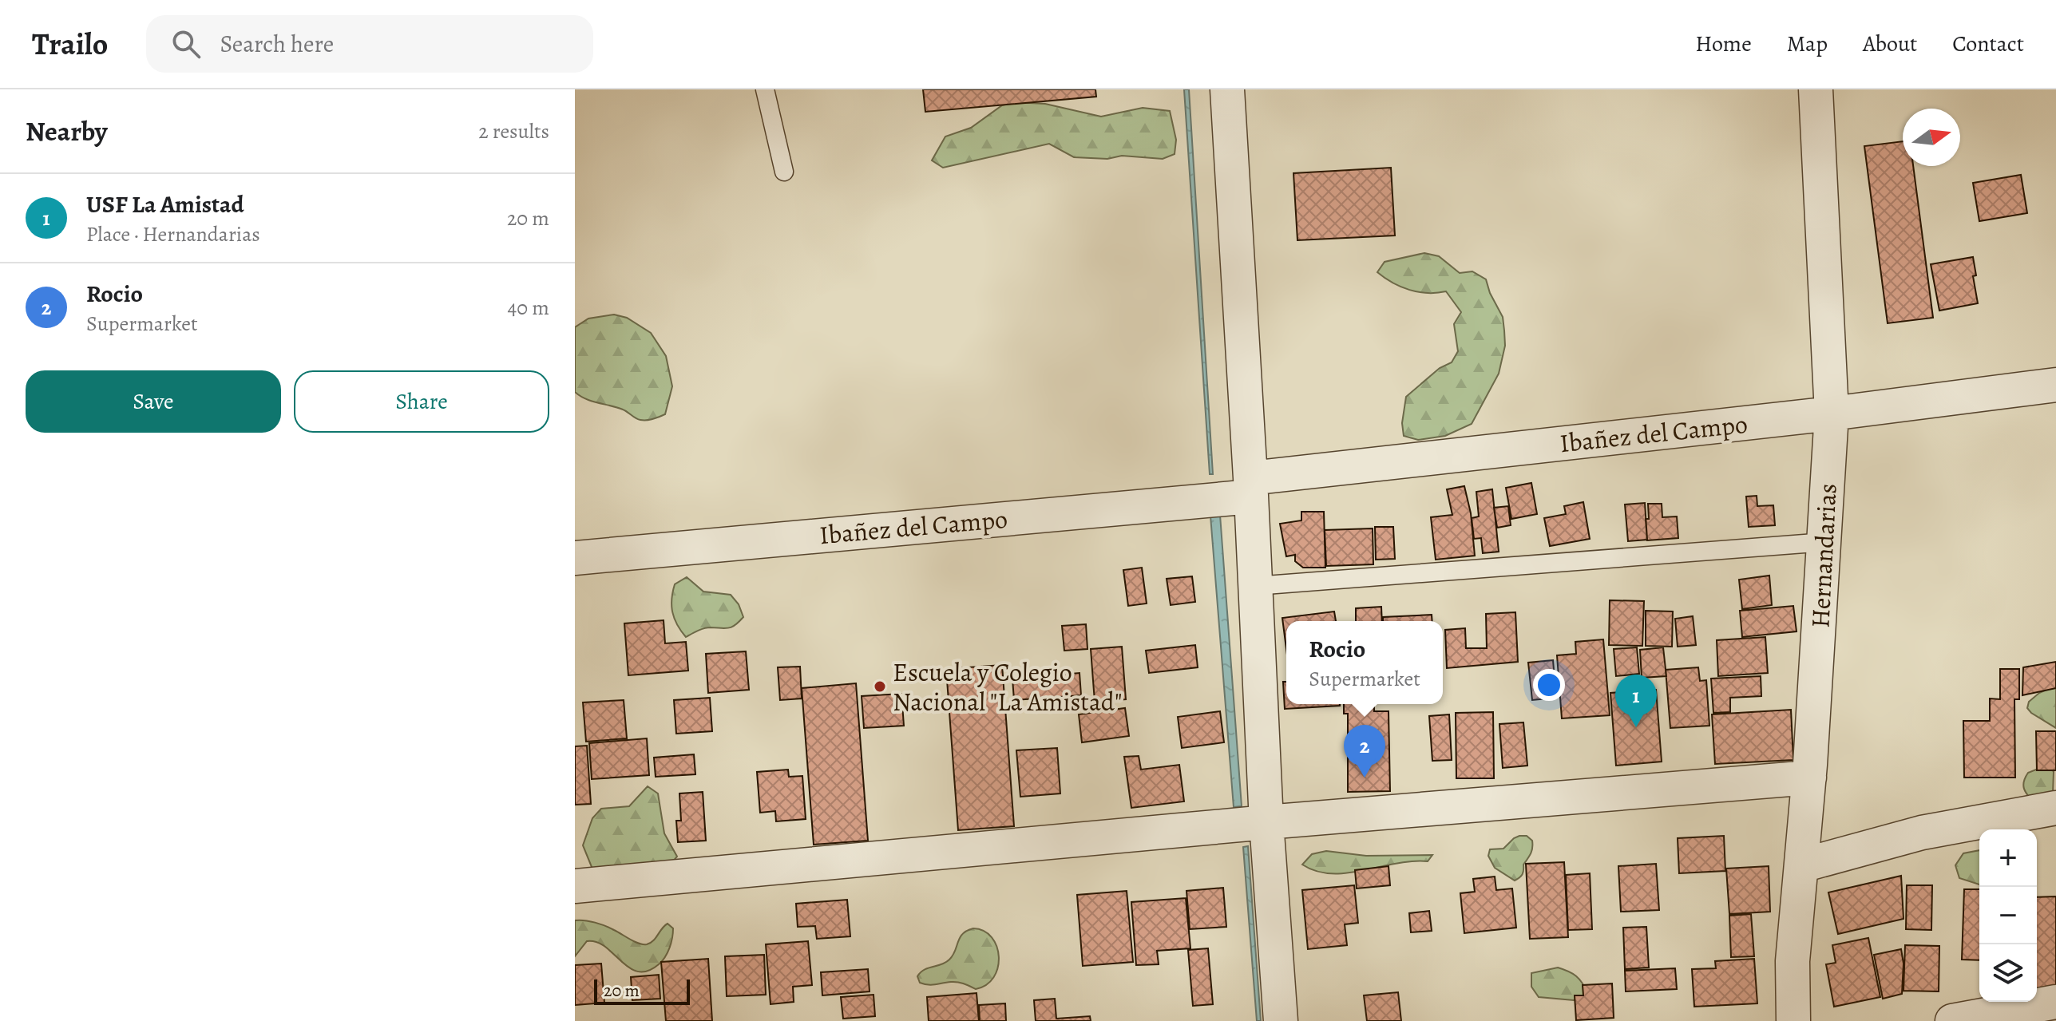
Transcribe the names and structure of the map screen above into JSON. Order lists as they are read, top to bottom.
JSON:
{
  "streets": {
    "street": ["Ibañez del Campo", "Hernandarias"]
  },
  "crossings": [
    ["Ibañez del Campo", "Hernandarias"]
  ],
  "places": ["Escuela y Colegio Nacional \"La Amistad\""],
  "scale_bar": "20 m",
  "north": "right",
  "page": {
    "header": "Trailo",
    "search": "Search here",
    "nav": [
      "Home",
      "Map",
      "About",
      "Contact"
    ],
    "heading": ["Nearby", "2 results"],
    "list": [
      {
        "mark": "1",
        "name": "USF La Amistad",
        "note": "Place · Hernandarias",
        "value": "20 m"
      },
      {
        "mark": "2",
        "name": "Rocio",
        "note": "Supermarket",
        "value": "40 m"
      }
    ],
    "buttons": ["Save", "Share"],
    "popup": ["Rocio", "Supermarket"],
    "pins": ["1", "2"],
    "map_buttons": ["+", "−"],
    "scale": "20 m"
  }
}
